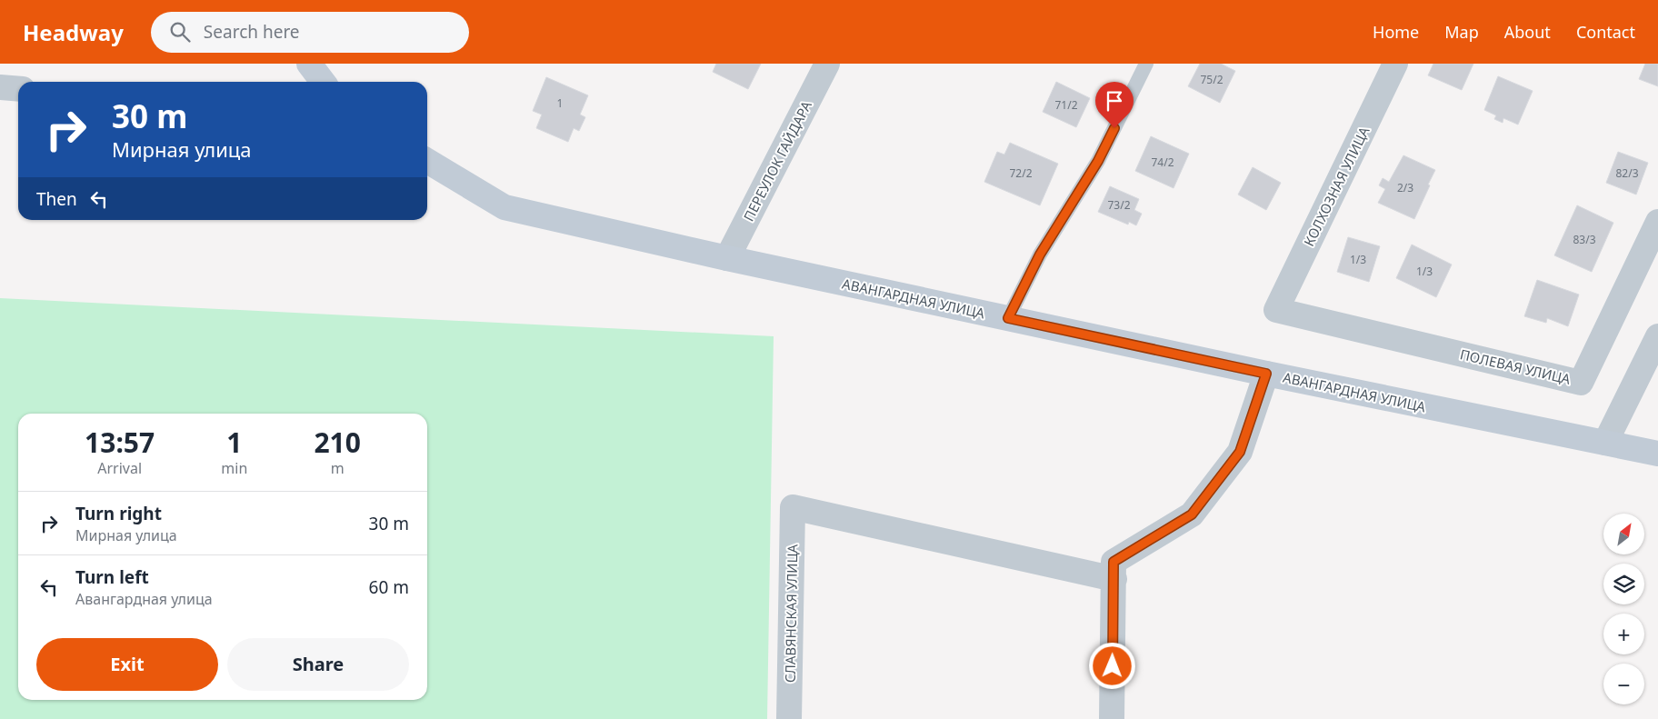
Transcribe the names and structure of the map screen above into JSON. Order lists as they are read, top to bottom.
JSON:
{
  "streets": {
    "main road": ["АВАНГАРДНАЯ УЛИЦА"],
    "street": [
      "ПЕРЕУЛОК ГАЙДАРА",
      "КОЛХОЗНАЯ УЛИЦА",
      "ПОЛЕВАЯ УЛИЦА",
      "СЛАВЯНСКАЯ УЛИЦА"
    ]
  },
  "crossings": [
    ["ПЕРЕУЛОК ГАЙДАРА", "АВАНГАРДНАЯ УЛИЦА"],
    ["КОЛХОЗНАЯ УЛИЦА", "ПОЛЕВАЯ УЛИЦА"]
  ],
  "house_numbers": [
    "75/2",
    "1",
    "71/2",
    "74/2",
    "72/2",
    "82/3",
    "2/3",
    "73/2",
    "83/3",
    "1/3",
    "1/3"
  ],
  "north": "top right",
  "page": {
    "header": "Headway",
    "search": "Search here",
    "nav": [
      "Home",
      "Map",
      "About",
      "Contact"
    ],
    "turn": ["30 m", "Мирная улица"],
    "then": "Then",
    "eta": [
      "13:57",
      "Arrival",
      "1",
      "min",
      "210",
      "m"
    ],
    "list": [
      {
        "name": "Turn right",
        "note": "Мирная улица",
        "value": "30 m"
      },
      {
        "name": "Turn left",
        "note": "Авангардная улица",
        "value": "60 m"
      }
    ],
    "map_buttons": ["+", "−"],
    "buttons": ["Exit", "Share"]
  }
}
